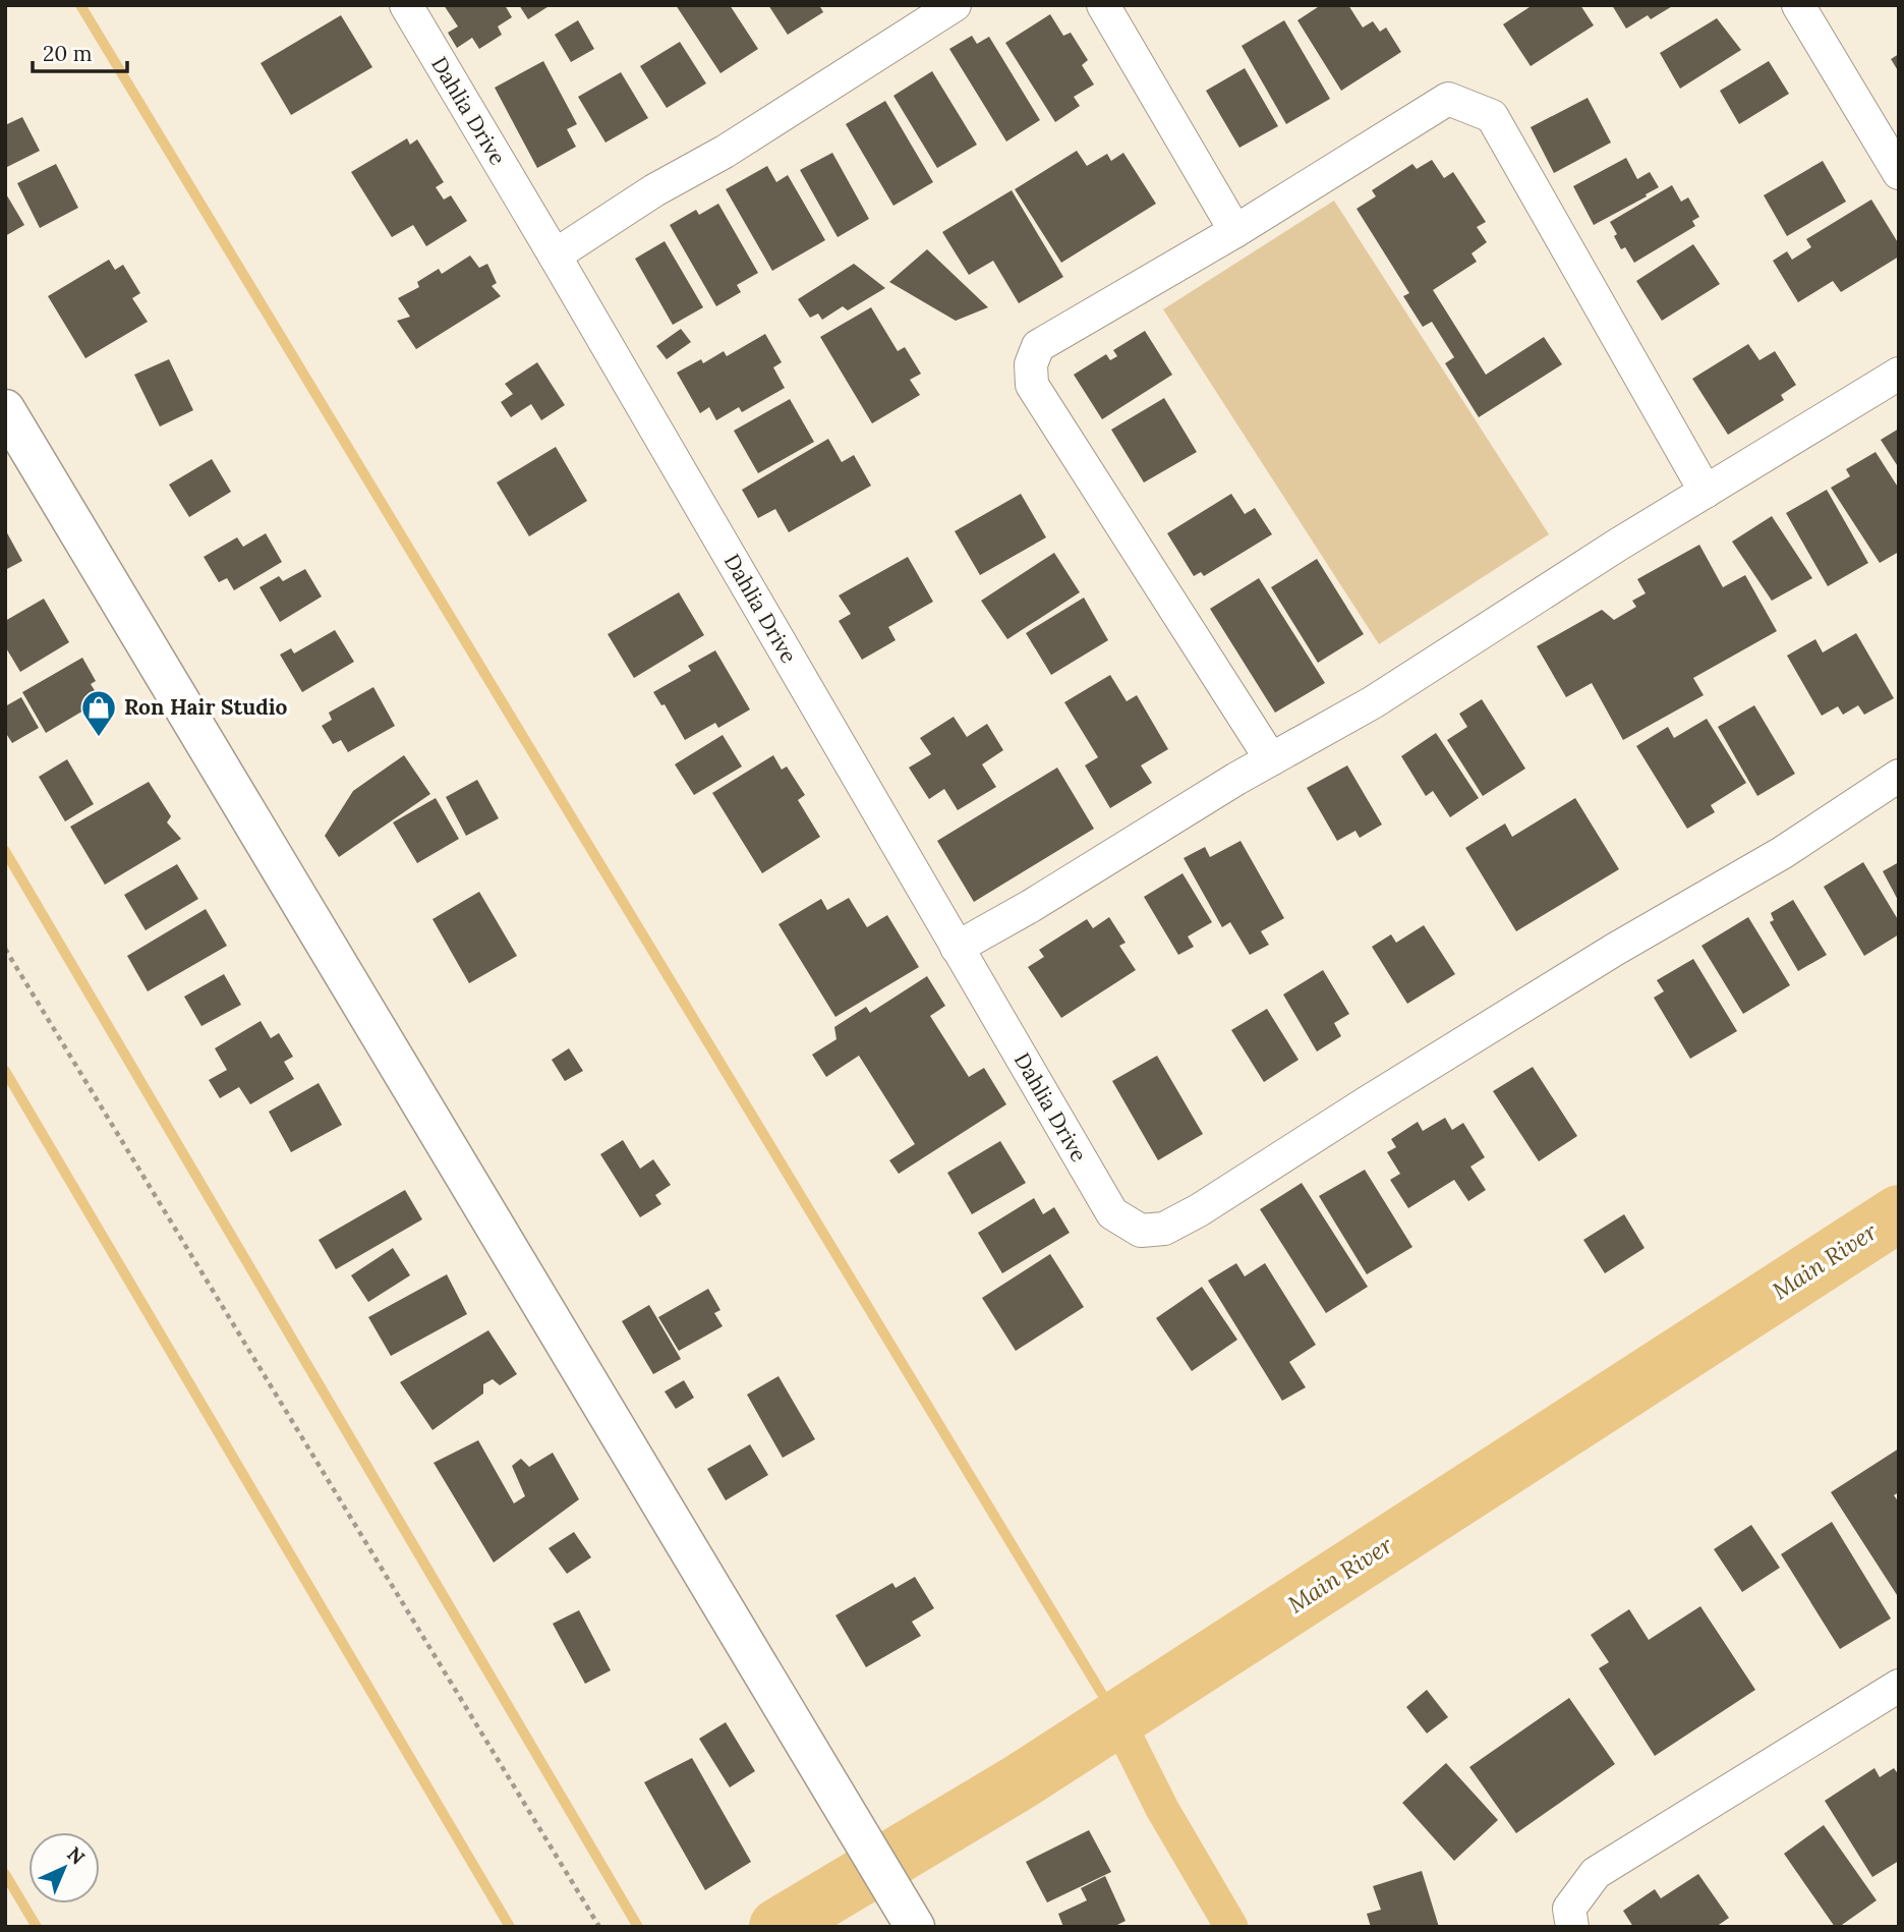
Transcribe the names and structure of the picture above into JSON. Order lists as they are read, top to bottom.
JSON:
{
  "streets": {
    "street": ["Dahlia Drive"]
  },
  "water": ["Main River"],
  "places": {
    "shop": ["Ron Hair Studio"]
  },
  "scale_bar": "20 m",
  "north": "top right"
}
